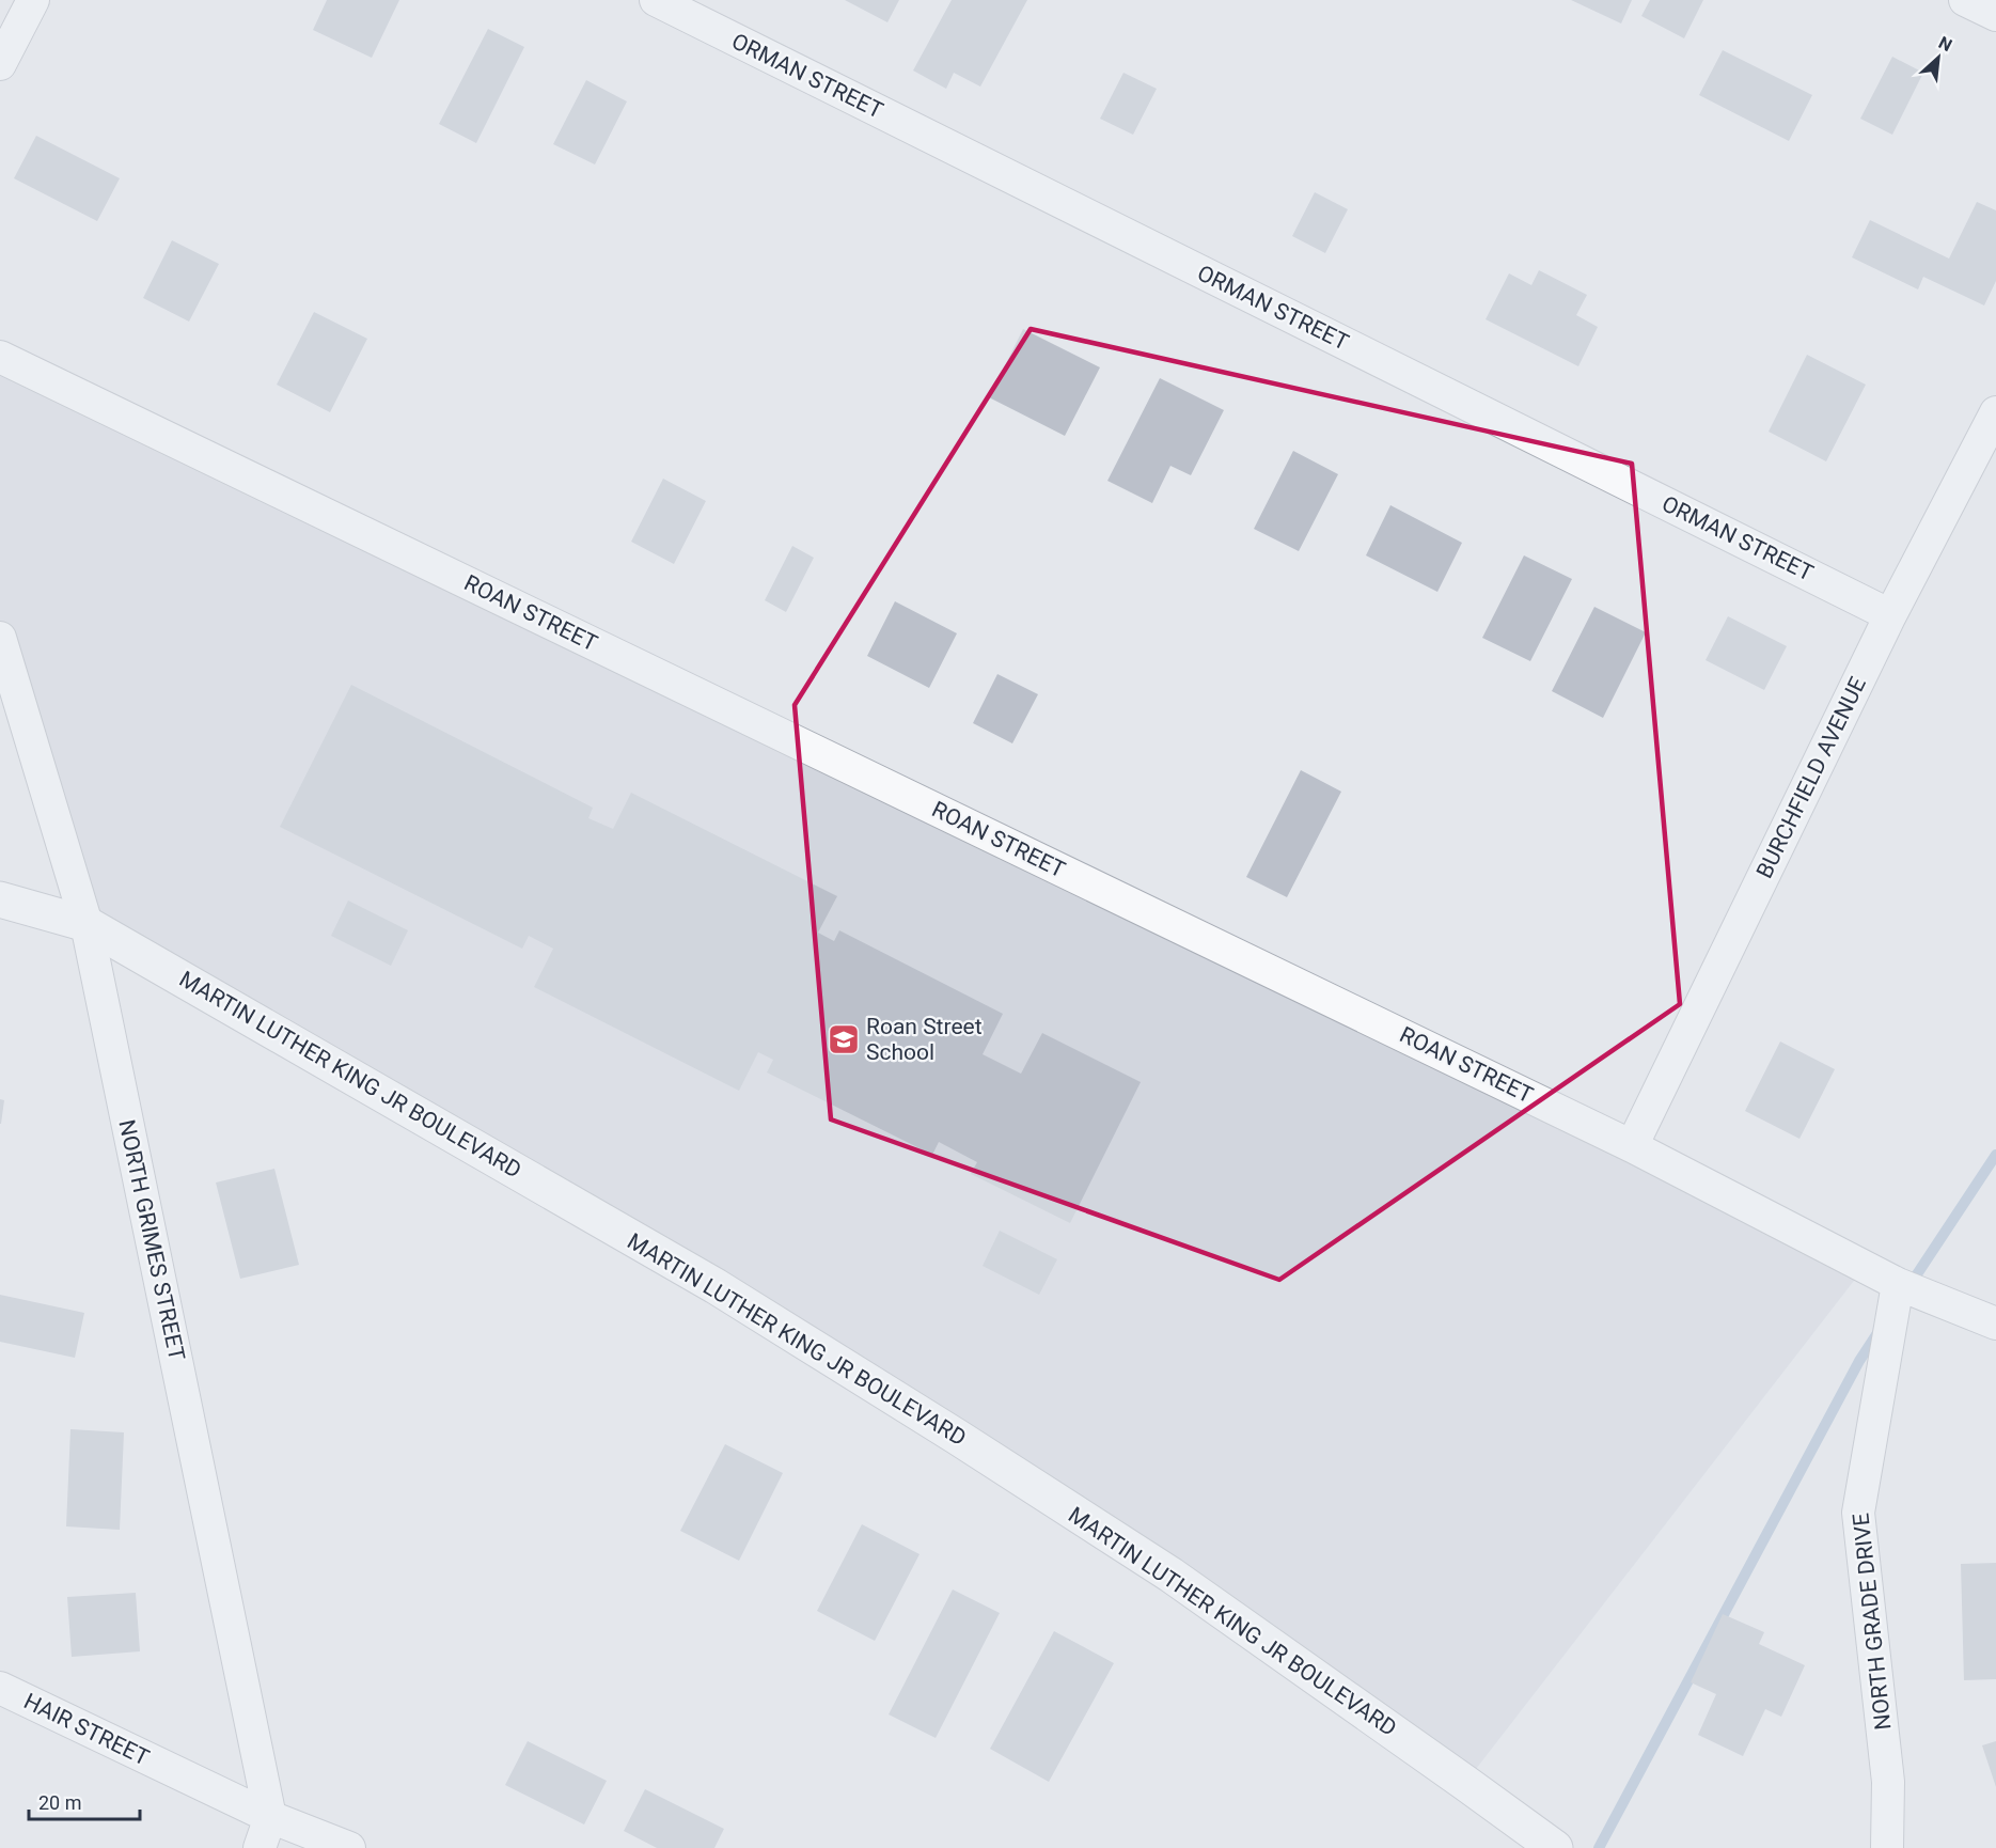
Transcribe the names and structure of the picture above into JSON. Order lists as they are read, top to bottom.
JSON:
{
  "streets": {
    "street": [
      "ORMAN STREET",
      "ROAN STREET",
      "BURCHFIELD AVENUE",
      "MARTIN LUTHER KING JR BOULEVARD",
      "NORTH GRIMES STREET",
      "NORTH GRADE DRIVE",
      "HAIR STREET"
    ]
  },
  "crossings": [
    ["ORMAN STREET", "BURCHFIELD AVENUE"],
    ["ROAN STREET", "BURCHFIELD AVENUE"],
    ["ROAN STREET", "NORTH GRADE DRIVE"],
    ["MARTIN LUTHER KING JR BOULEVARD", "NORTH GRIMES STREET"],
    ["NORTH GRIMES STREET", "HAIR STREET"]
  ],
  "places": {
    "school or university": ["Roan Street School"]
  },
  "scale_bar": "20 m",
  "north": "top right"
}
